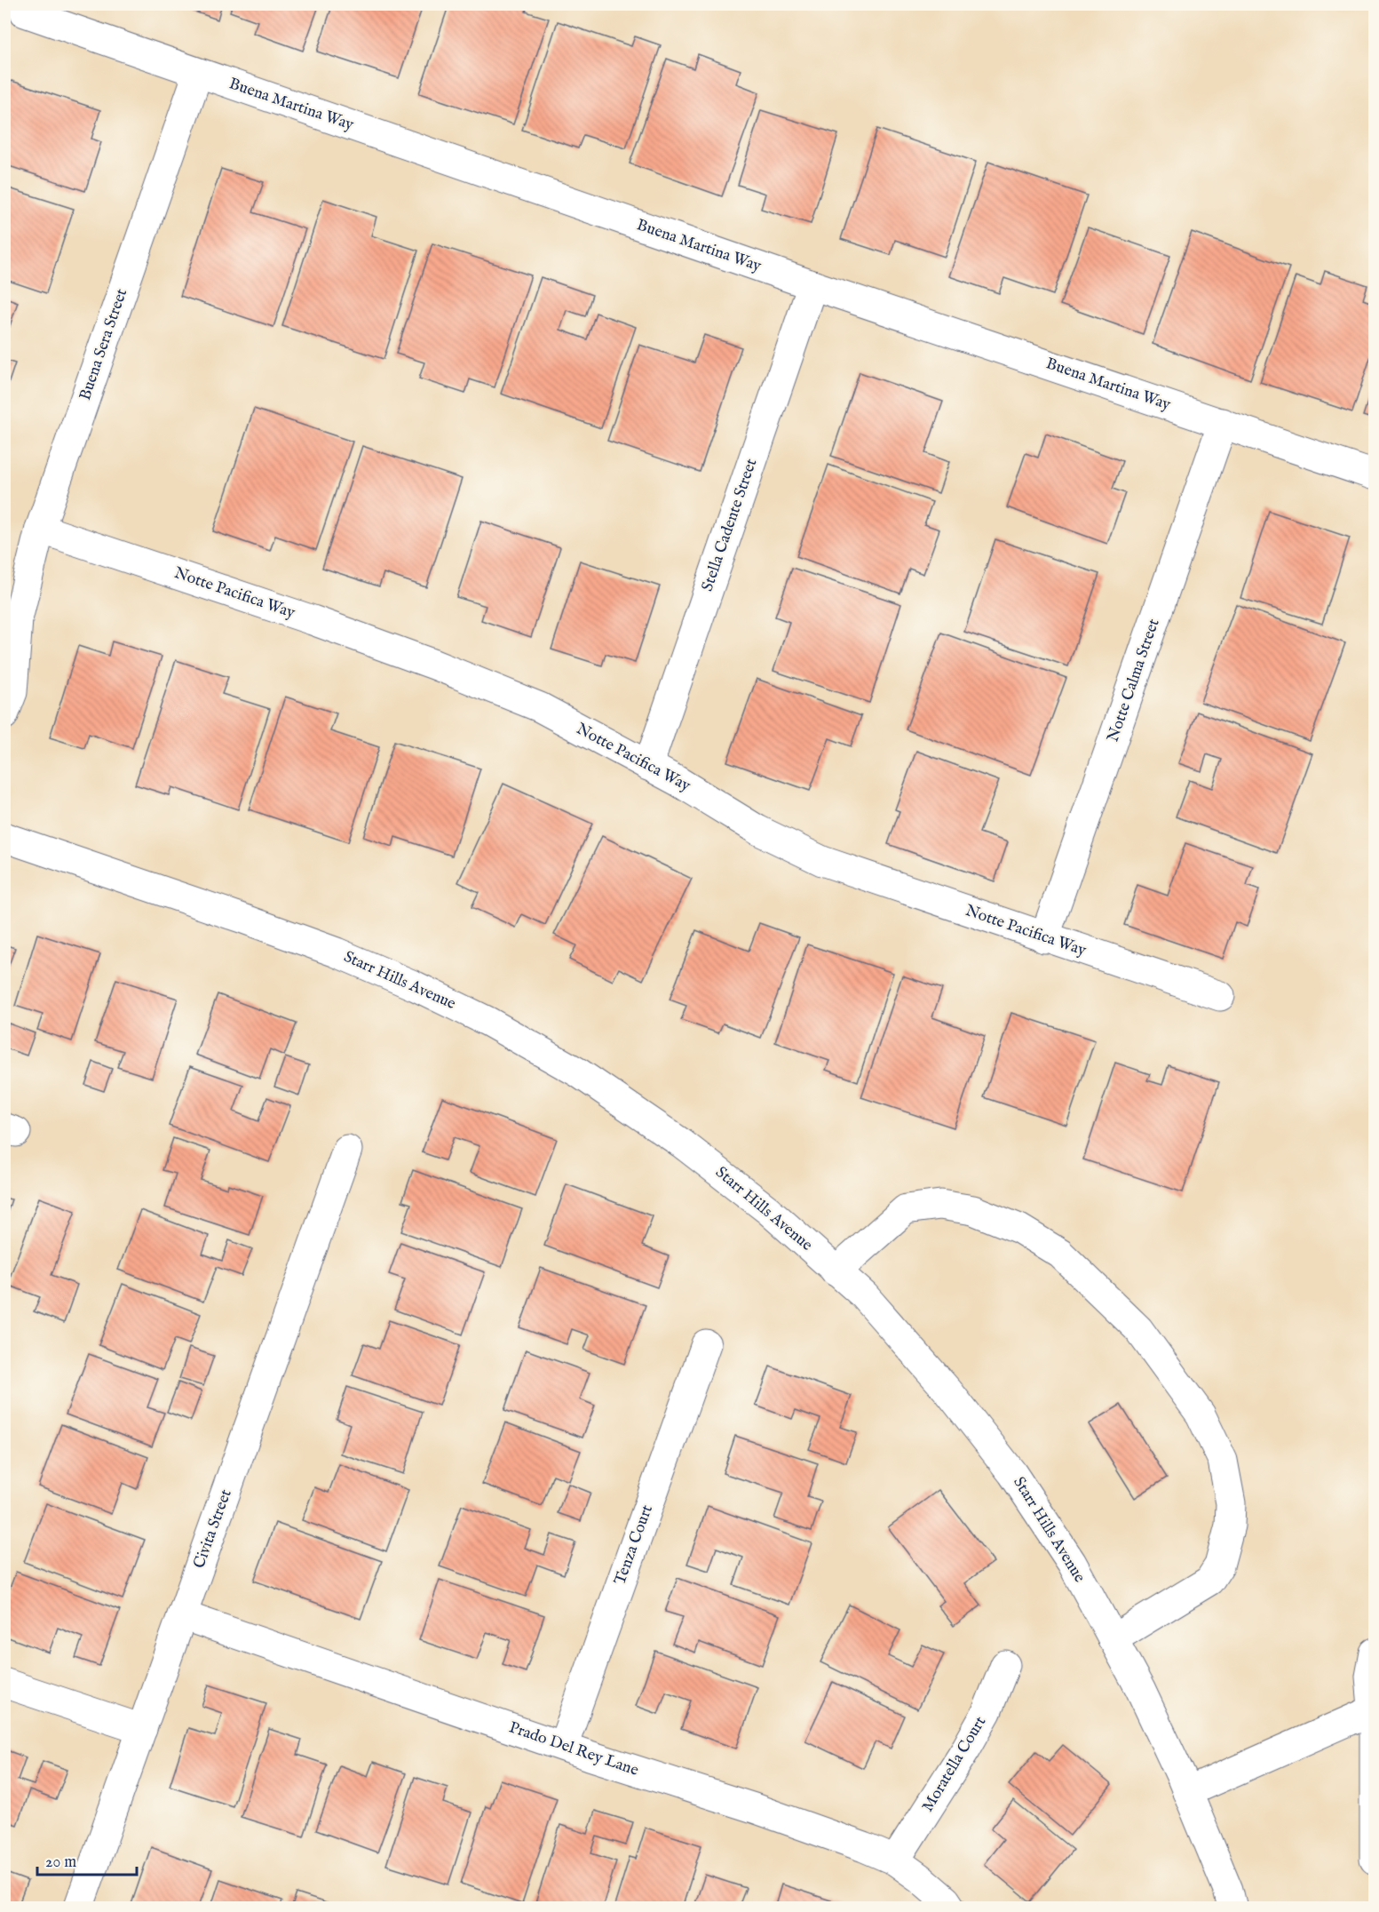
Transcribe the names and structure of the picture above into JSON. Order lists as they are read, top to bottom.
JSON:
{
  "streets": {
    "street": [
      "Buena Martina Way",
      "Buena Sera Street",
      "Stella Cadente Street",
      "Notte Pacifica Way",
      "Notte Calma Street",
      "Starr Hills Avenue",
      "Civita Street",
      "Tenza Court",
      "Prado Del Rey Lane",
      "Moratella Court"
    ]
  },
  "crossings": [
    ["Buena Martina Way", "Buena Sera Street"],
    ["Buena Martina Way", "Stella Cadente Street"],
    ["Buena Martina Way", "Notte Calma Street"],
    ["Buena Sera Street", "Notte Pacifica Way"],
    ["Stella Cadente Street", "Notte Pacifica Way"],
    ["Notte Pacifica Way", "Notte Calma Street"],
    ["Civita Street", "Prado Del Rey Lane"],
    ["Tenza Court", "Prado Del Rey Lane"],
    ["Prado Del Rey Lane", "Moratella Court"]
  ],
  "scale_bar": "20 m"
}
